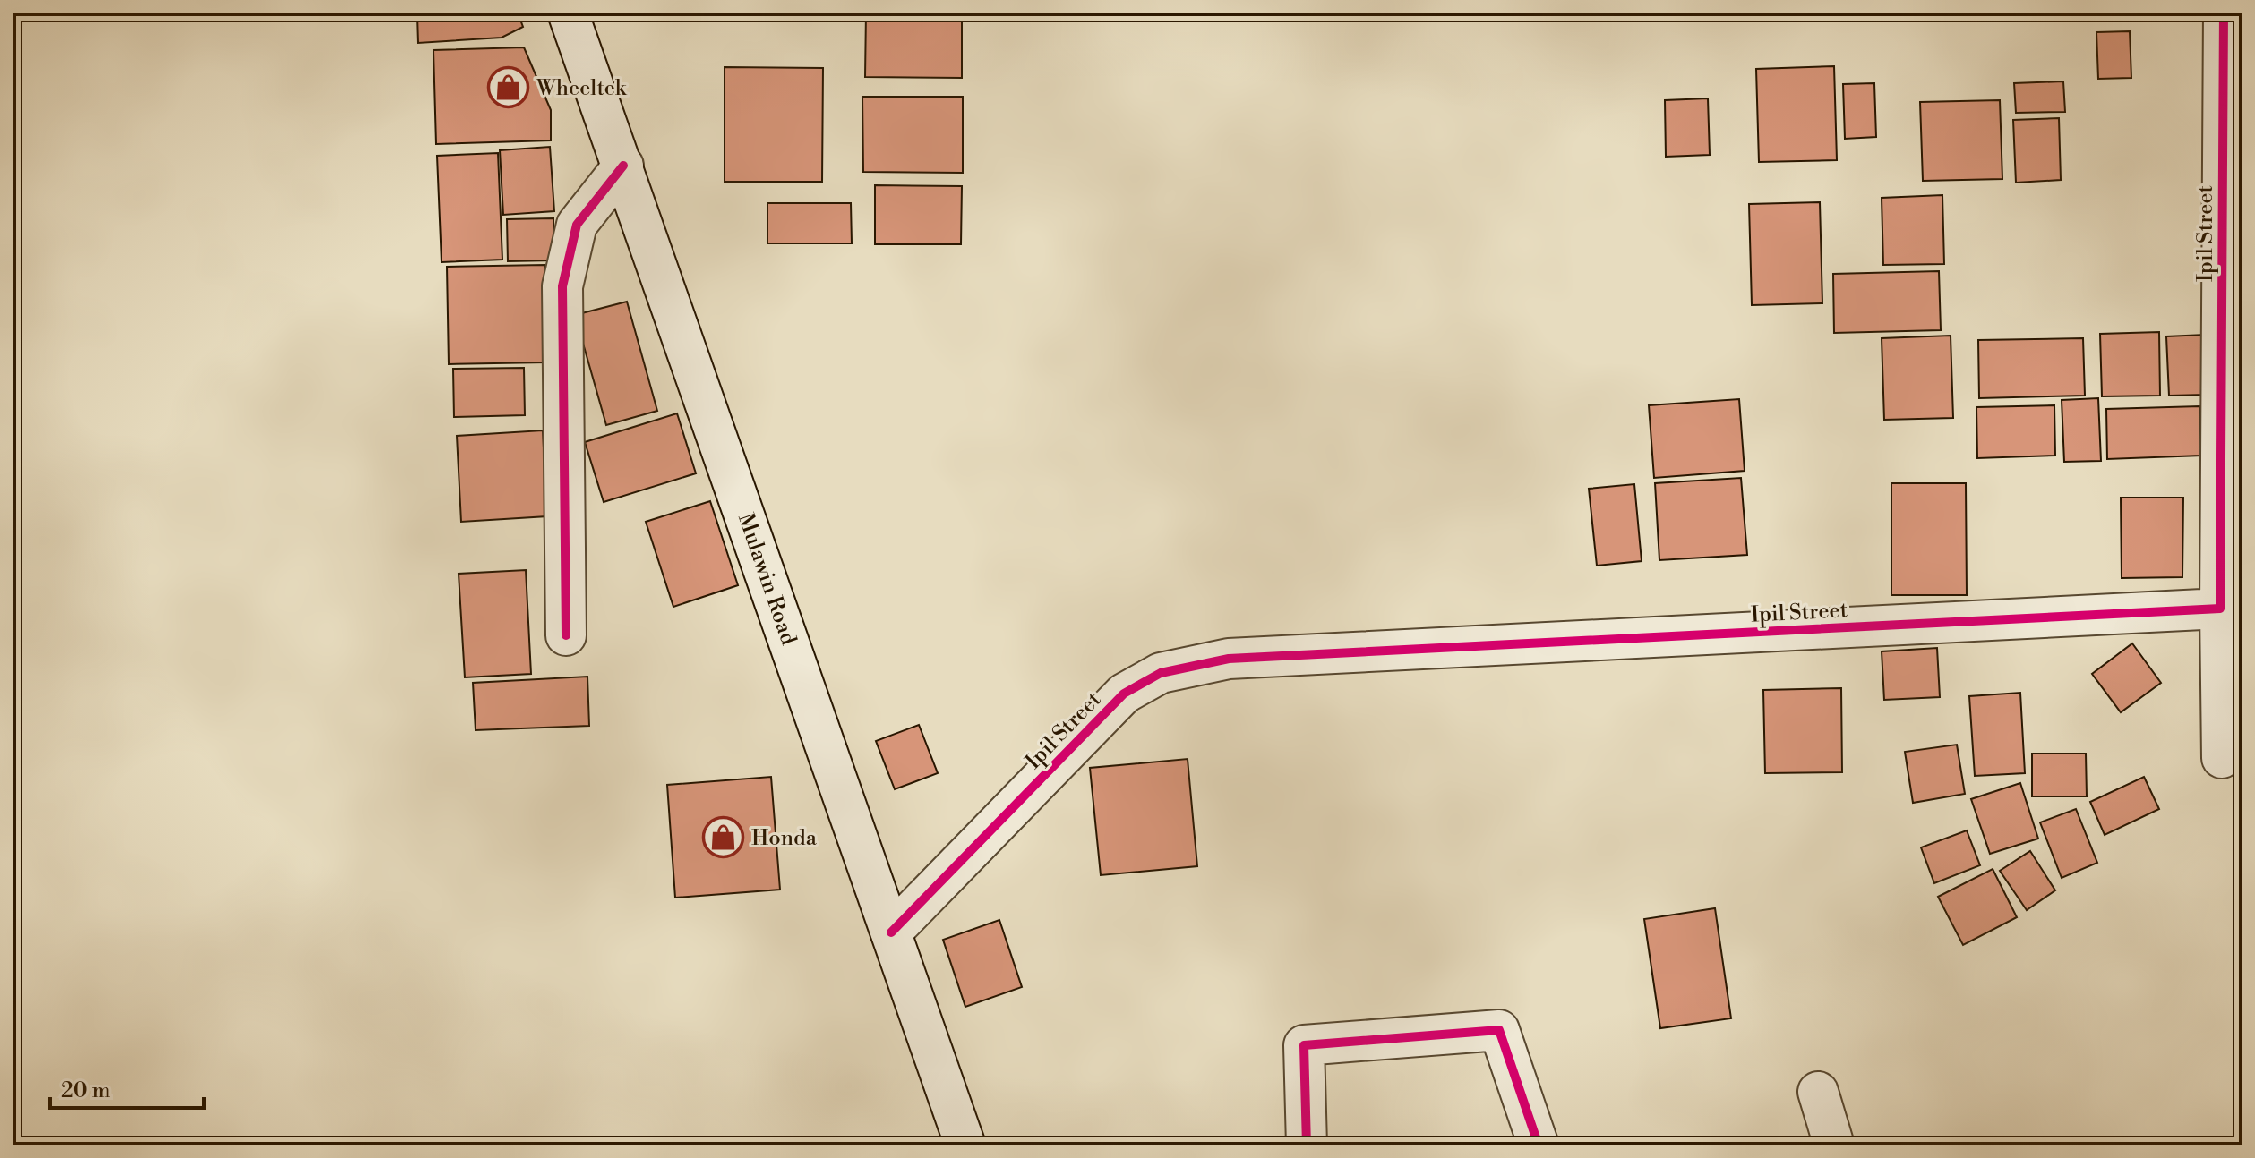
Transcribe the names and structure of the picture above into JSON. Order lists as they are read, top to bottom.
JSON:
{
  "streets": {
    "street": ["Ipil Street", "Mulawin Road"]
  },
  "crossings": [
    ["Ipil Street", "Mulawin Road"]
  ],
  "places": {
    "shop": ["Wheeltek", "Honda"]
  },
  "scale_bar": "20 m"
}
